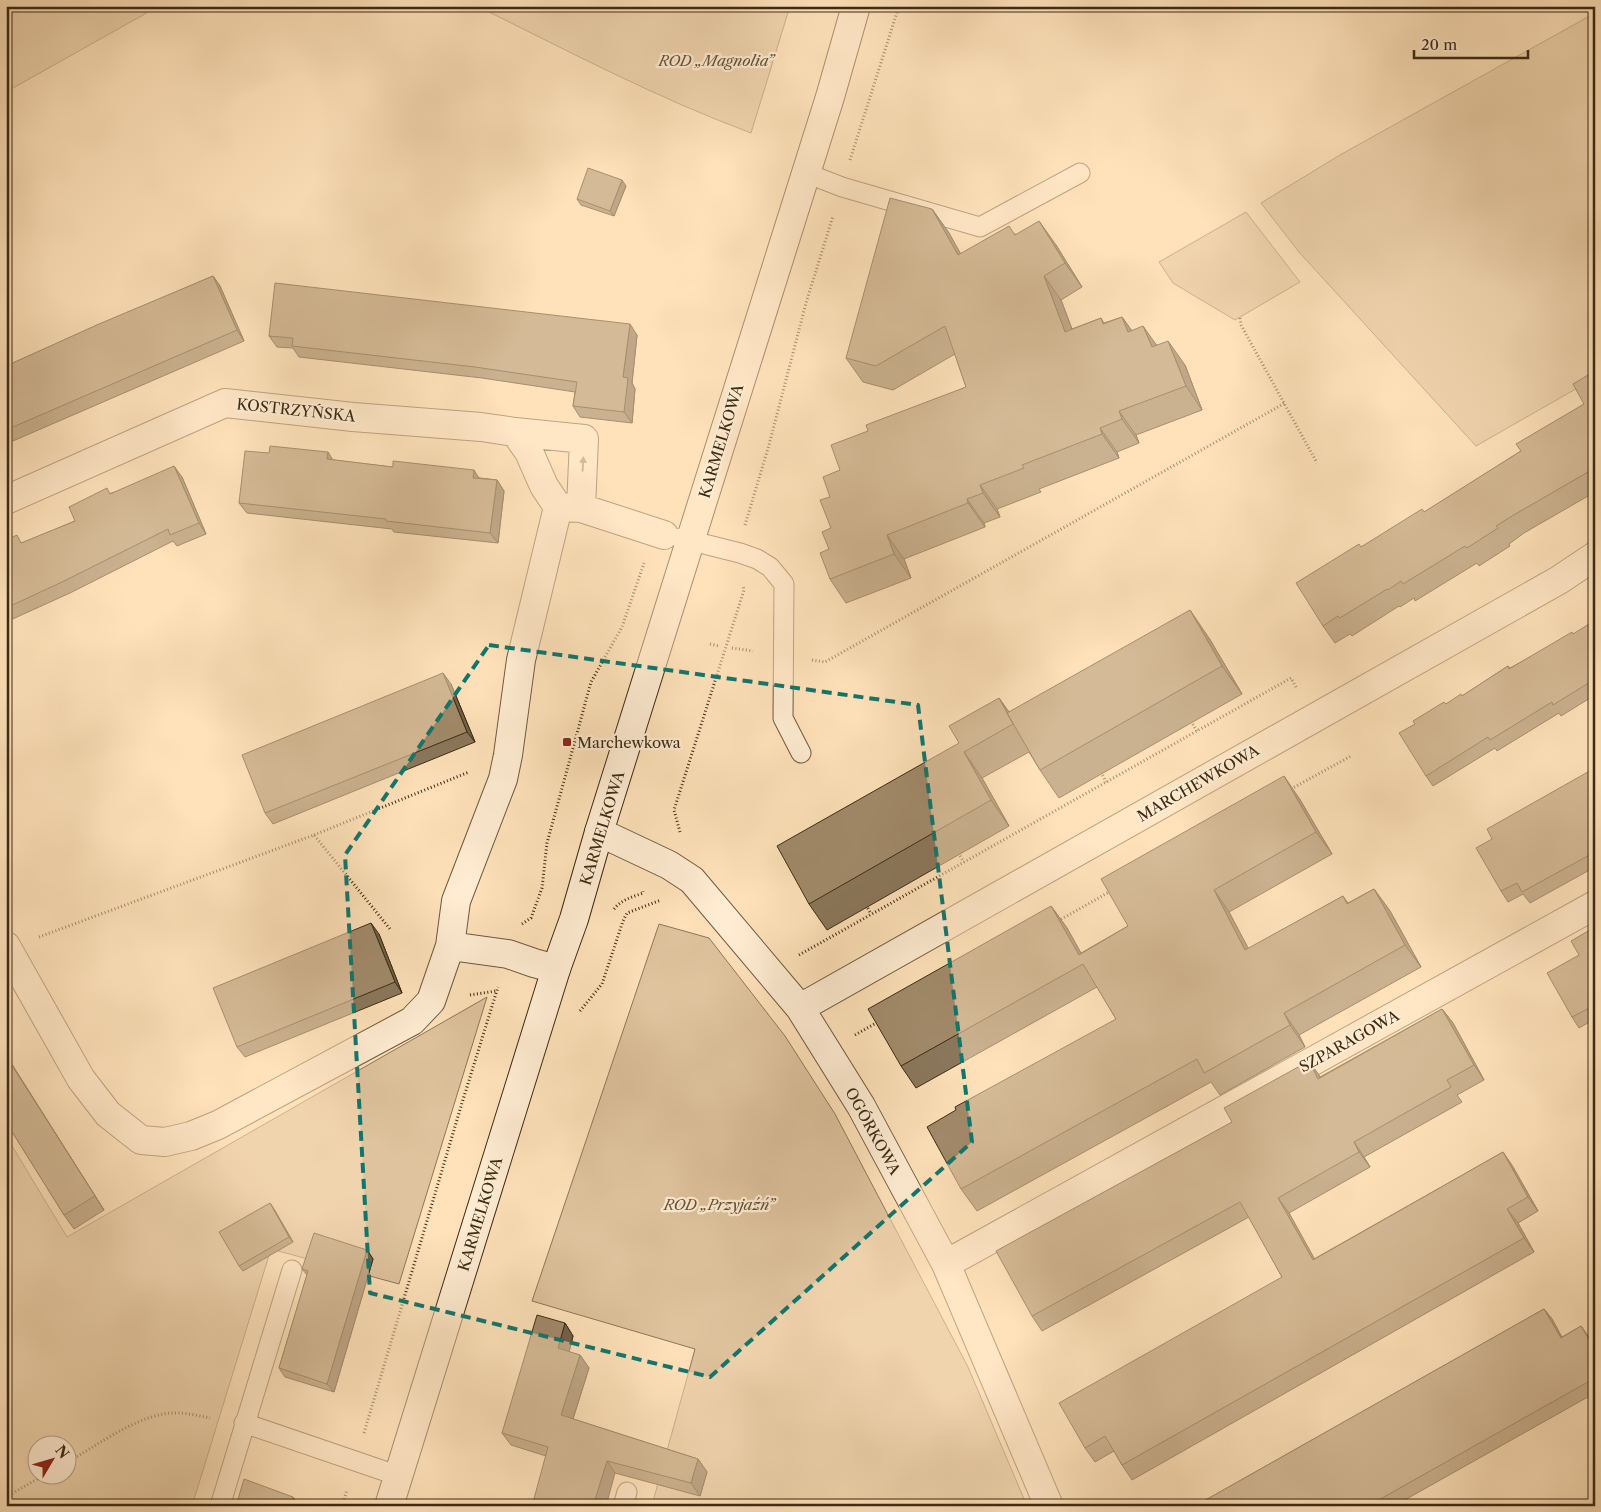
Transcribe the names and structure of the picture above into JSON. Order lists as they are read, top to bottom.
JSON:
{
  "streets": {
    "street": [
      "KOSTRZYŃSKA",
      "KARMELKOWA",
      "MARCHEWKOWA",
      "SZPARAGOWA",
      "OGÓRKOWA"
    ]
  },
  "crossings": [
    ["KARMELKOWA", "OGÓRKOWA"],
    ["MARCHEWKOWA", "OGÓRKOWA"],
    ["SZPARAGOWA", "OGÓRKOWA"]
  ],
  "parks": ["ROD „Magnolia”", "ROD „Przyjaźń”"],
  "places": {
    "transit": ["Marchewkowa"]
  },
  "scale_bar": "20 m",
  "north": "top right"
}
